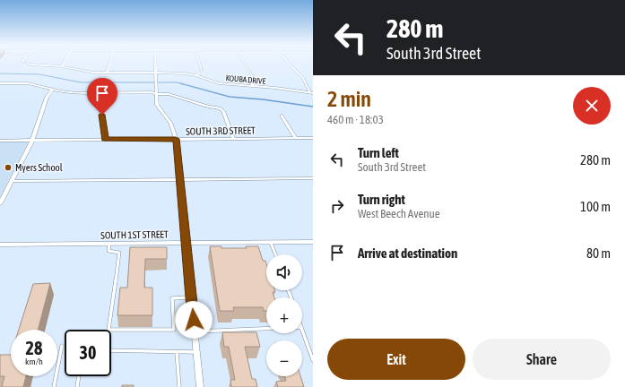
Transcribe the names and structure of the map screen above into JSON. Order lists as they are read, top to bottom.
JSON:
{
  "streets": {
    "street": ["KOUBA DRIVE", "SOUTH 3RD STREET", "SOUTH 1ST STREET"]
  },
  "places": ["Myers School"],
  "page": {
    "turn": ["280 m", "South 3rd Street"],
    "heading": ["2 min", "460 m · 18:03"],
    "list": [
      {
        "name": "Turn left",
        "note": "South 3rd Street",
        "value": "280 m"
      },
      {
        "name": "Turn right",
        "note": "West Beech Avenue",
        "value": "100 m"
      },
      {
        "name": "Arrive at destination",
        "value": "80 m"
      }
    ],
    "map_buttons": ["+", "−"],
    "speed": "28 km/h",
    "limit": "30",
    "buttons": ["Exit", "Share"]
  }
}
